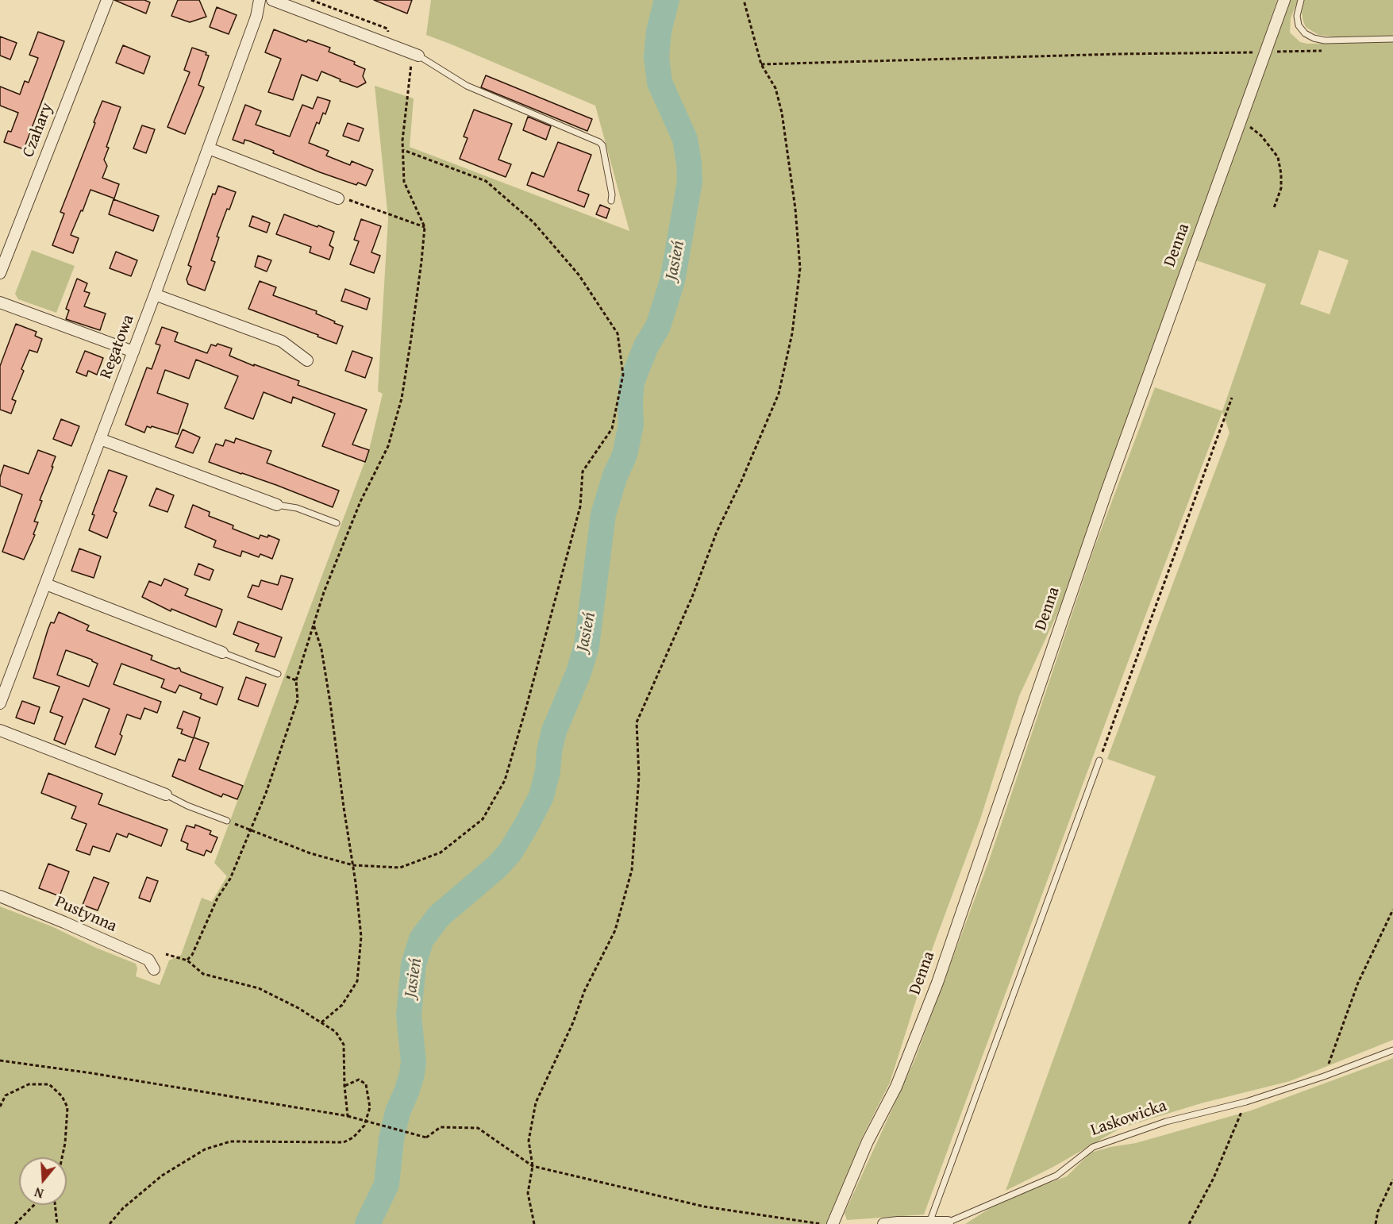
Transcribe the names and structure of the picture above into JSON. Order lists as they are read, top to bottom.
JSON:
{
  "streets": {
    "street": [
      "Czahary",
      "Denna",
      "Regatowa",
      "Pustynna",
      "Laskowicka"
    ]
  },
  "water": ["Jasień"],
  "north": "bottom"
}
